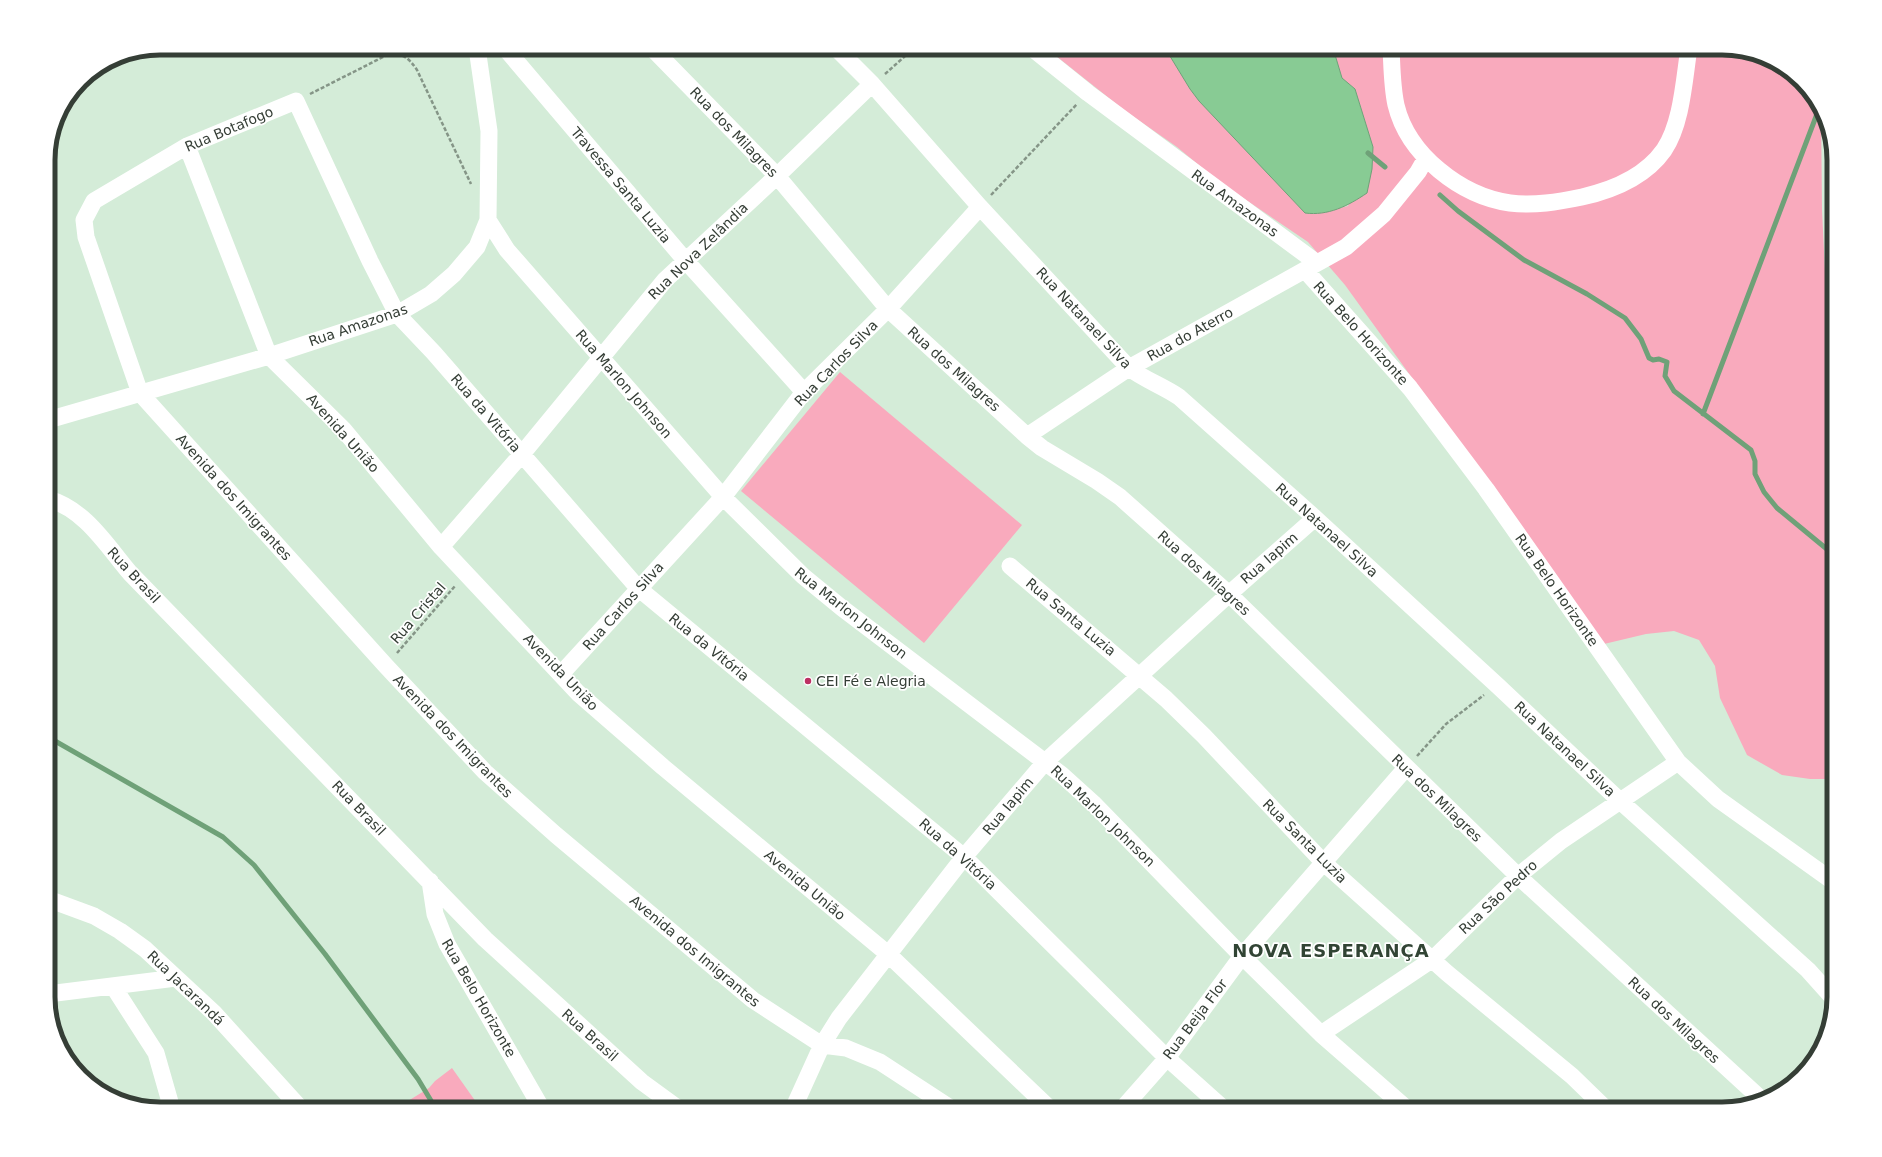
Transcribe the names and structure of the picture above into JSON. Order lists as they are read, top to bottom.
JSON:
{
  "streets": {
    "street": [
      "Rua Botafogo",
      "Rua dos Milagres",
      "Travessa Santa Luzia",
      "Rua Amazonas",
      "Rua Nova Zelândia",
      "Rua Natanael Silva",
      "Rua Belo Horizonte",
      "Rua do Aterro",
      "Rua Carlos Silva",
      "Rua Marlon Johnson",
      "Rua da Vitória",
      "Avenida União",
      "Avenida dos Imigrantes",
      "Rua Iapim",
      "Rua Brasil",
      "Rua Santa Luzia",
      "Rua São Pedro",
      "Rua Jacarandá",
      "Rua Beija Flor"
    ],
    "path": ["Rua Cristal"]
  },
  "crossings": [
    ["Rua Botafogo", "Rua da Vitória"],
    ["Rua Botafogo", "Avenida União"],
    ["Rua Botafogo", "Avenida dos Imigrantes"],
    ["Rua dos Milagres", "Rua Nova Zelândia"],
    ["Rua dos Milagres", "Rua do Aterro"],
    ["Rua dos Milagres", "Rua Carlos Silva"],
    ["Rua dos Milagres", "Rua Iapim"],
    ["Rua dos Milagres", "Rua São Pedro"],
    ["Rua dos Milagres", "Rua Beija Flor"],
    ["Travessa Santa Luzia", "Rua Nova Zelândia"],
    ["Travessa Santa Luzia", "Rua Carlos Silva"],
    ["Rua Amazonas", "Rua Belo Horizonte"],
    ["Rua Amazonas", "Rua do Aterro"],
    ["Rua Amazonas", "Rua Marlon Johnson"],
    ["Rua Amazonas", "Rua da Vitória"],
    ["Rua Amazonas", "Avenida União"],
    ["Rua Amazonas", "Avenida dos Imigrantes"],
    ["Rua Nova Zelândia", "Rua Natanael Silva"],
    ["Rua Nova Zelândia", "Rua Marlon Johnson"],
    ["Rua Nova Zelândia", "Rua da Vitória"],
    ["Rua Nova Zelândia", "Avenida União"],
    ["Rua Natanael Silva", "Rua do Aterro"],
    ["Rua Natanael Silva", "Rua Carlos Silva"],
    ["Rua Natanael Silva", "Rua Iapim"],
    ["Rua Natanael Silva", "Rua São Pedro"],
    ["Rua Belo Horizonte", "Rua do Aterro"],
    ["Rua Belo Horizonte", "Rua Brasil"],
    ["Rua Belo Horizonte", "Rua São Pedro"],
    ["Rua Carlos Silva", "Rua Marlon Johnson"],
    ["Rua Carlos Silva", "Rua da Vitória"],
    ["Rua Carlos Silva", "Avenida União"],
    ["Rua Marlon Johnson", "Rua Iapim"],
    ["Rua Marlon Johnson", "Rua São Pedro"],
    ["Rua Marlon Johnson", "Rua Beija Flor"],
    ["Rua da Vitória", "Rua Iapim"],
    ["Rua da Vitória", "Rua Beija Flor"],
    ["Avenida União", "Rua Iapim"],
    ["Avenida União", "Rua Cristal"],
    ["Avenida dos Imigrantes", "Rua Iapim"],
    ["Avenida dos Imigrantes", "Rua Cristal"],
    ["Rua Iapim", "Rua Santa Luzia"],
    ["Rua Santa Luzia", "Rua São Pedro"],
    ["Rua Santa Luzia", "Rua Beija Flor"]
  ],
  "districts": ["NOVA ESPERANÇA"],
  "places": ["CEI Fé e Alegria"]
}
